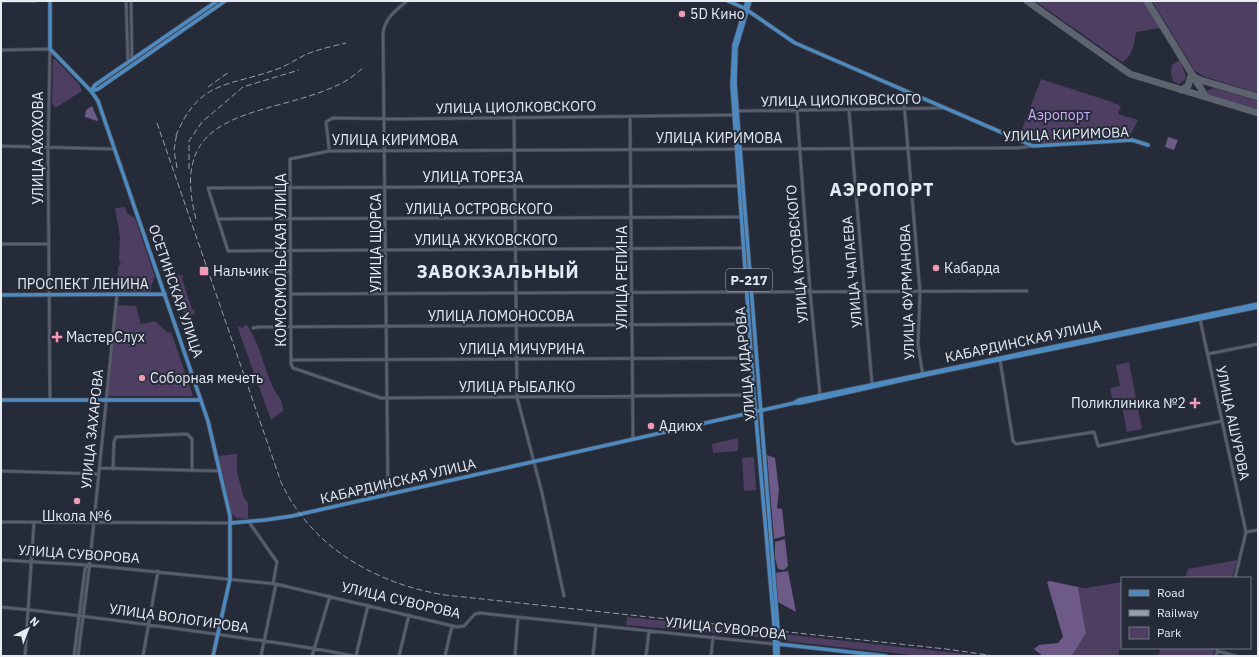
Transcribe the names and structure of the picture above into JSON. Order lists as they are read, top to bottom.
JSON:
{
  "streets": {
    "main road": [
      "УЛИЦА КИРИМОВА",
      "УЛИЦА АХОХОВА",
      "Р-217",
      "ПРОСПЕКТ ЛЕНИНА",
      "ОСЕТИНСКАЯ УЛИЦА",
      "КАБАРДИНСКАЯ УЛИЦА",
      "УЛИЦА ИДАРОВА",
      "УЛИЦА СУВОРОВА"
    ],
    "street": [
      "УЛИЦА ЦИОЛКОВСКОГО",
      "УЛИЦА ТОРЕЗА",
      "УЛИЦА ОСТРОВСКОГО",
      "УЛИЦА ЖУКОВСКОГО",
      "УЛИЦА ЩОРСА",
      "УЛИЦА КОТОВСКОГО",
      "КОМСОМОЛЬСКАЯ УЛИЦА",
      "УЛИЦА ЧАПАЕВА",
      "УЛИЦА РЕПИНА",
      "УЛИЦА ФУРМАНОВА",
      "УЛИЦА ЛОМОНОСОВА",
      "УЛИЦА МИЧУРИНА",
      "УЛИЦА РЫБАЛКО",
      "УЛИЦА АШУРОВА",
      "УЛИЦА ЗАХАРОВА",
      "УЛИЦА ВОЛОГИРОВА"
    ]
  },
  "crossings": [
    ["УЛИЦА ЦИОЛКОВСКОГО", "УЛИЦА ЩОРСА"],
    ["УЛИЦА ЦИОЛКОВСКОГО", "УЛИЦА КОТОВСКОГО"],
    ["УЛИЦА ЦИОЛКОВСКОГО", "УЛИЦА ЧАПАЕВА"],
    ["УЛИЦА ЦИОЛКОВСКОГО", "УЛИЦА РЕПИНА"],
    ["УЛИЦА ЦИОЛКОВСКОГО", "УЛИЦА ФУРМАНОВА"],
    ["УЛИЦА ЦИОЛКОВСКОГО", "УЛИЦА ИДАРОВА"],
    ["УЛИЦА КИРИМОВА", "УЛИЦА ЩОРСА"],
    ["УЛИЦА КИРИМОВА", "УЛИЦА КОТОВСКОГО"],
    ["УЛИЦА КИРИМОВА", "КОМСОМОЛЬСКАЯ УЛИЦА"],
    ["УЛИЦА КИРИМОВА", "УЛИЦА ЧАПАЕВА"],
    ["УЛИЦА КИРИМОВА", "УЛИЦА РЕПИНА"],
    ["УЛИЦА КИРИМОВА", "УЛИЦА ФУРМАНОВА"],
    ["УЛИЦА КИРИМОВА", "УЛИЦА ИДАРОВА"],
    ["УЛИЦА АХОХОВА", "ПРОСПЕКТ ЛЕНИНА"],
    ["УЛИЦА АХОХОВА", "ОСЕТИНСКАЯ УЛИЦА"],
    ["УЛИЦА ТОРЕЗА", "УЛИЦА ОСТРОВСКОГО"],
    ["УЛИЦА ТОРЕЗА", "УЛИЦА ЖУКОВСКОГО"],
    ["УЛИЦА ТОРЕЗА", "УЛИЦА ЩОРСА"],
    ["УЛИЦА ТОРЕЗА", "КОМСОМОЛЬСКАЯ УЛИЦА"],
    ["УЛИЦА ТОРЕЗА", "УЛИЦА РЕПИНА"],
    ["УЛИЦА ТОРЕЗА", "УЛИЦА ИДАРОВА"],
    ["УЛИЦА ОСТРОВСКОГО", "УЛИЦА ЖУКОВСКОГО"],
    ["УЛИЦА ОСТРОВСКОГО", "УЛИЦА ЩОРСА"],
    ["УЛИЦА ОСТРОВСКОГО", "КОМСОМОЛЬСКАЯ УЛИЦА"],
    ["УЛИЦА ОСТРОВСКОГО", "УЛИЦА РЕПИНА"],
    ["УЛИЦА ОСТРОВСКОГО", "УЛИЦА ИДАРОВА"],
    ["УЛИЦА ЖУКОВСКОГО", "УЛИЦА ЩОРСА"],
    ["УЛИЦА ЖУКОВСКОГО", "КОМСОМОЛЬСКАЯ УЛИЦА"],
    ["УЛИЦА ЖУКОВСКОГО", "УЛИЦА РЕПИНА"],
    ["УЛИЦА ЖУКОВСКОГО", "УЛИЦА ИДАРОВА"],
    ["УЛИЦА ЩОРСА", "УЛИЦА ЛОМОНОСОВА"],
    ["УЛИЦА ЩОРСА", "КАБАРДИНСКАЯ УЛИЦА"],
    ["УЛИЦА ЩОРСА", "УЛИЦА МИЧУРИНА"],
    ["УЛИЦА ЩОРСА", "УЛИЦА РЫБАЛКО"],
    ["УЛИЦА КОТОВСКОГО", "КАБАРДИНСКАЯ УЛИЦА"],
    ["КОМСОМОЛЬСКАЯ УЛИЦА", "УЛИЦА ЛОМОНОСОВА"],
    ["КОМСОМОЛЬСКАЯ УЛИЦА", "УЛИЦА МИЧУРИНА"],
    ["КОМСОМОЛЬСКАЯ УЛИЦА", "УЛИЦА РЫБАЛКО"],
    ["УЛИЦА ЧАПАЕВА", "КАБАРДИНСКАЯ УЛИЦА"],
    ["УЛИЦА РЕПИНА", "УЛИЦА ЛОМОНОСОВА"],
    ["УЛИЦА РЕПИНА", "КАБАРДИНСКАЯ УЛИЦА"],
    ["УЛИЦА РЕПИНА", "УЛИЦА МИЧУРИНА"],
    ["УЛИЦА РЕПИНА", "УЛИЦА РЫБАЛКО"],
    ["ПРОСПЕКТ ЛЕНИНА", "ОСЕТИНСКАЯ УЛИЦА"],
    ["ПРОСПЕКТ ЛЕНИНА", "УЛИЦА ЗАХАРОВА"],
    ["ОСЕТИНСКАЯ УЛИЦА", "КАБАРДИНСКАЯ УЛИЦА"],
    ["ОСЕТИНСКАЯ УЛИЦА", "УЛИЦА СУВОРОВА"],
    ["ОСЕТИНСКАЯ УЛИЦА", "УЛИЦА ВОЛОГИРОВА"],
    ["УЛИЦА ФУРМАНОВА", "КАБАРДИНСКАЯ УЛИЦА"],
    ["УЛИЦА ЛОМОНОСОВА", "УЛИЦА ИДАРОВА"],
    ["КАБАРДИНСКАЯ УЛИЦА", "УЛИЦА ИДАРОВА"],
    ["КАБАРДИНСКАЯ УЛИЦА", "УЛИЦА АШУРОВА"],
    ["КАБАРДИНСКАЯ УЛИЦА", "УЛИЦА ЗАХАРОВА"],
    ["УЛИЦА МИЧУРИНА", "УЛИЦА ИДАРОВА"],
    ["УЛИЦА МИЧУРИНА", "УЛИЦА РЫБАЛКО"],
    ["УЛИЦА ИДАРОВА", "УЛИЦА РЫБАЛКО"],
    ["УЛИЦА ИДАРОВА", "УЛИЦА СУВОРОВА"],
    ["УЛИЦА ЗАХАРОВА", "УЛИЦА СУВОРОВА"],
    ["УЛИЦА ЗАХАРОВА", "УЛИЦА ВОЛОГИРОВА"]
  ],
  "districts": ["АЭРОПОРТ", "ЗАВОКЗАЛЬНЫЙ"],
  "parks": ["Аэропорт"],
  "places": {
    "other": [
      "5D Кино",
      "Кабарда",
      "Соборная мечеть",
      "Адиюх",
      "Школа №6"
    ],
    "transit": ["Нальчик"],
    "health": ["МастерСлух", "Поликлиника №2"]
  },
  "legend": ["Road", "Railway", "Park"],
  "north": "top right"
}
